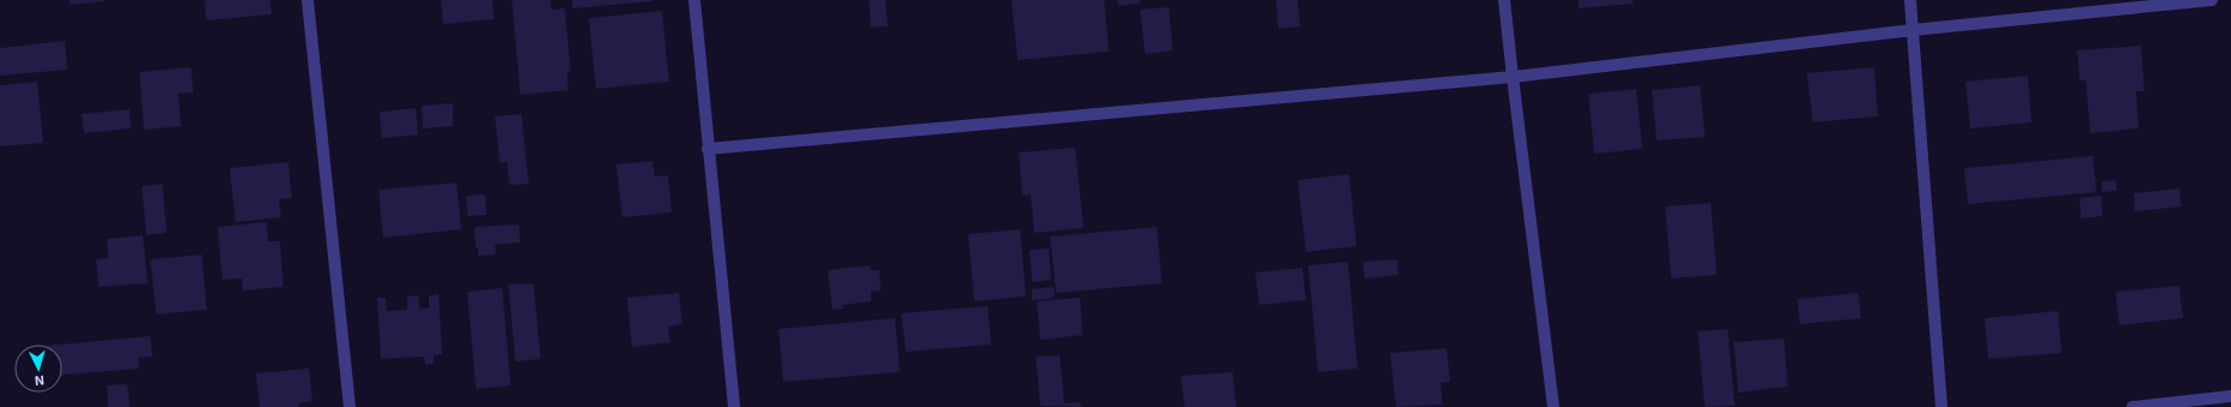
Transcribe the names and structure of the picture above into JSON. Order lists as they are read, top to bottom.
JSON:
{
  "north": "bottom"
}
